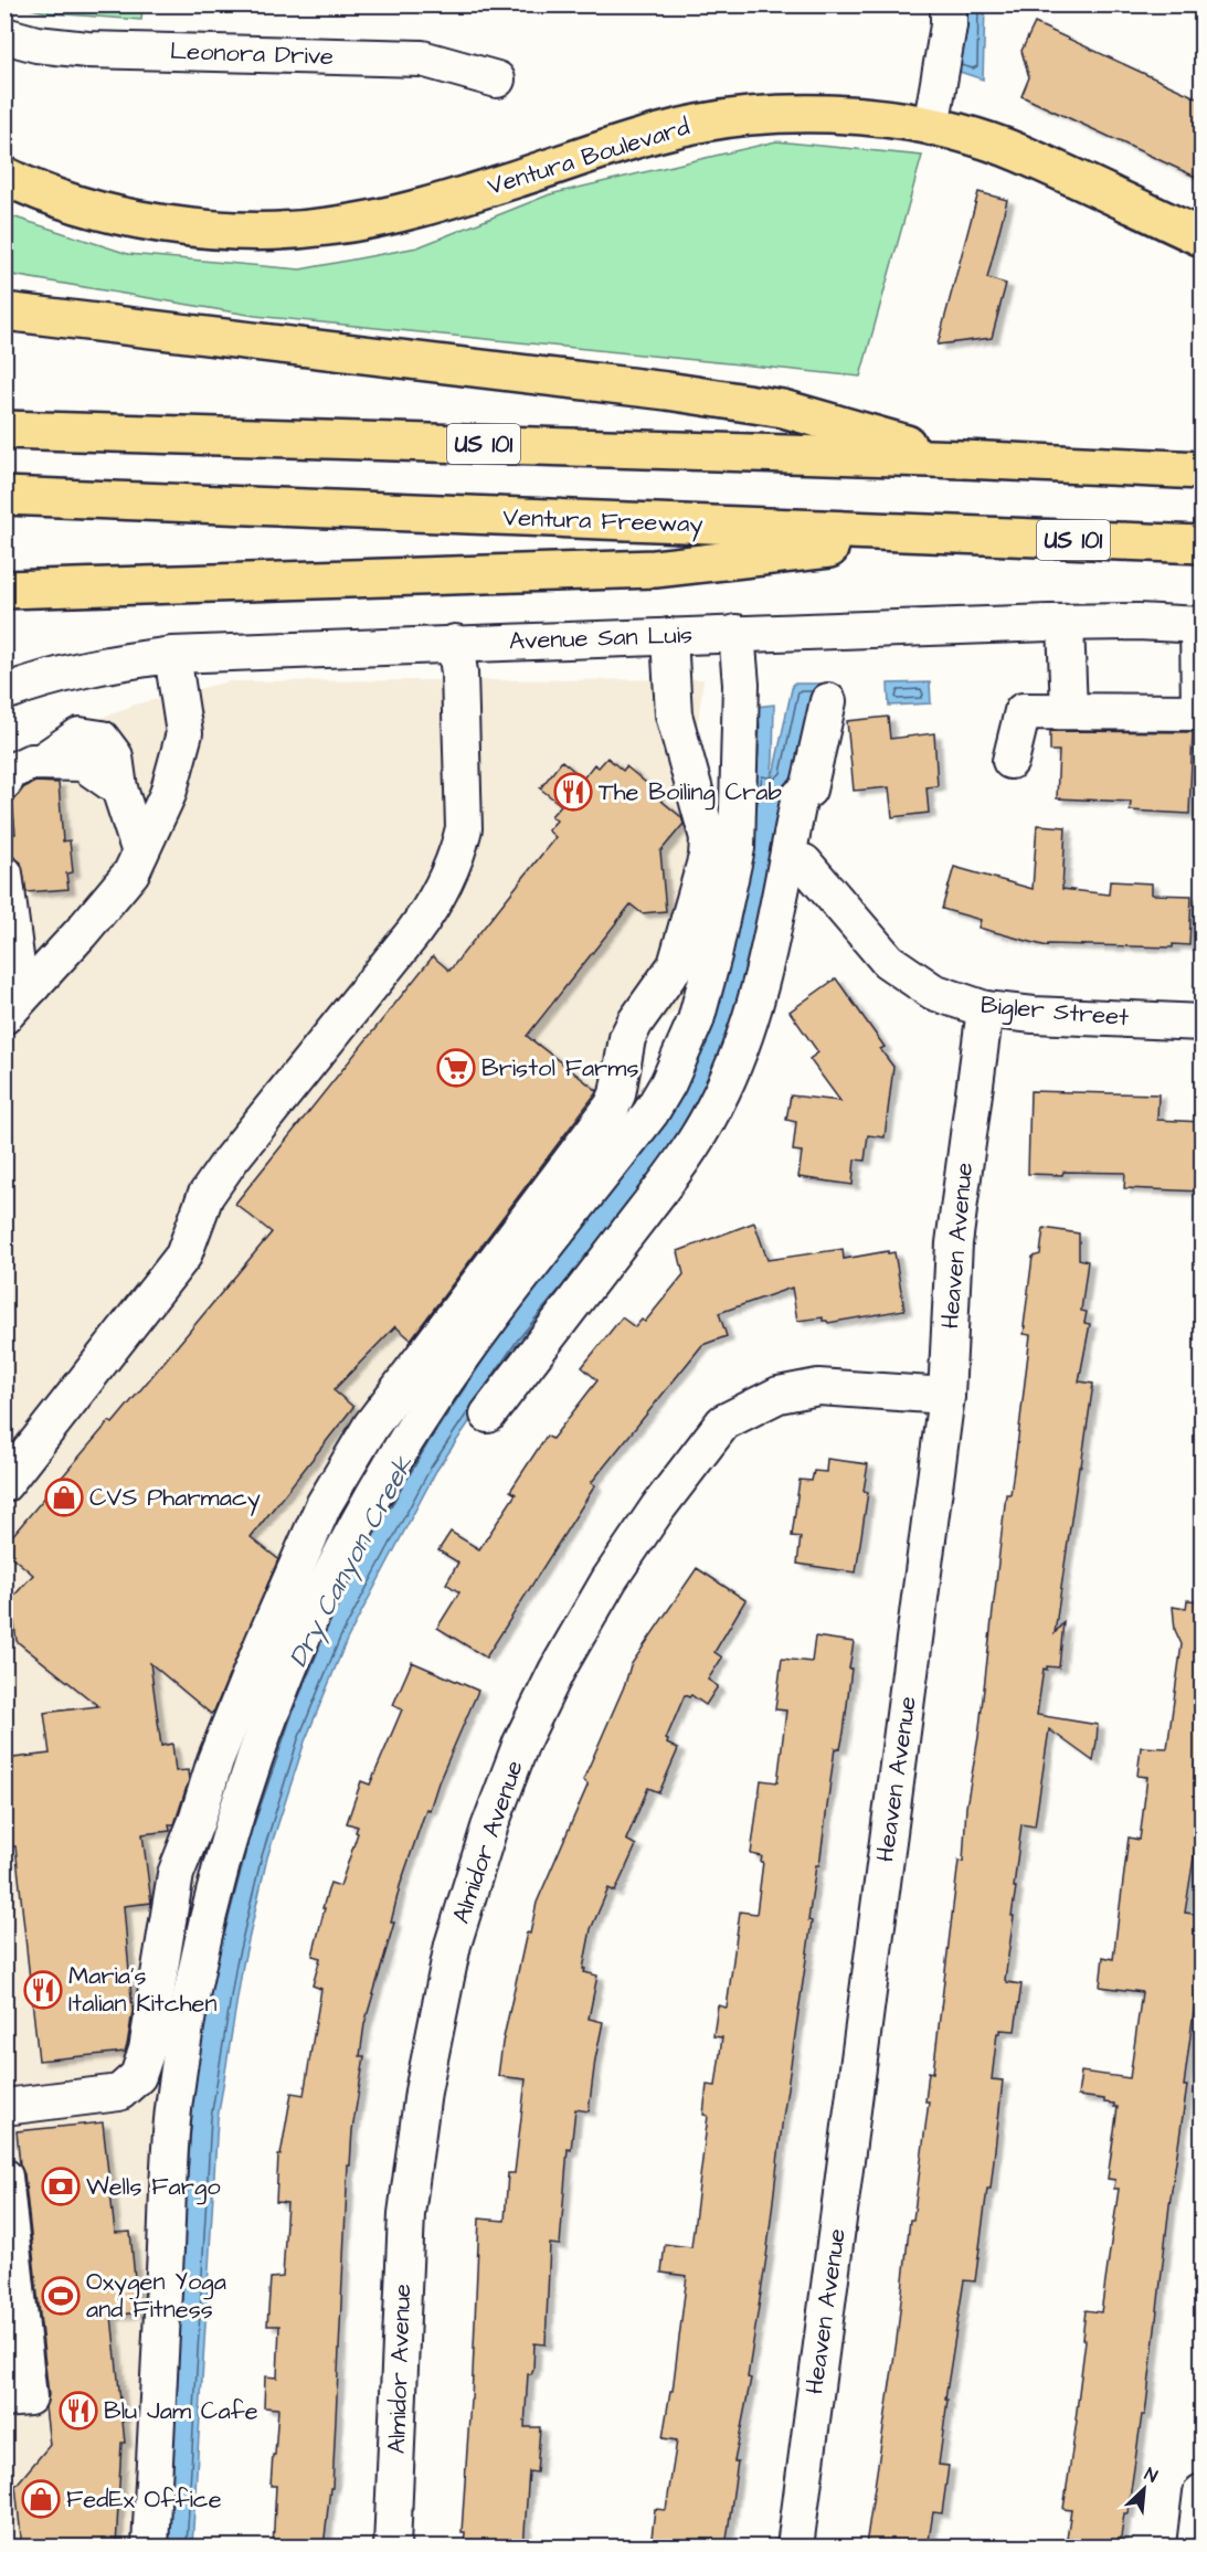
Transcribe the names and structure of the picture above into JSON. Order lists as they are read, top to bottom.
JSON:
{
  "streets": {
    "main road": ["Ventura Boulevard", "US 101", "Ventura Freeway"],
    "street": [
      "Leonora Drive",
      "Avenue San Luis",
      "Bigler Street",
      "Heaven Avenue",
      "Almidor Avenue"
    ]
  },
  "crossings": [
    ["Bigler Street", "Heaven Avenue"],
    ["Heaven Avenue", "Almidor Avenue"]
  ],
  "water": ["Dry Canyon Creek"],
  "places": {
    "restaurant": ["The Boiling Crab", "Maria's Italian Kitchen", "Blu Jam Cafe"],
    "supermarket": ["Bristol Farms"],
    "shop": ["CVS Pharmacy", "FedEx Office"],
    "bank": ["Wells Fargo"],
    "sports": ["Oxygen Yoga and Fitness"]
  },
  "north": "top right"
}
